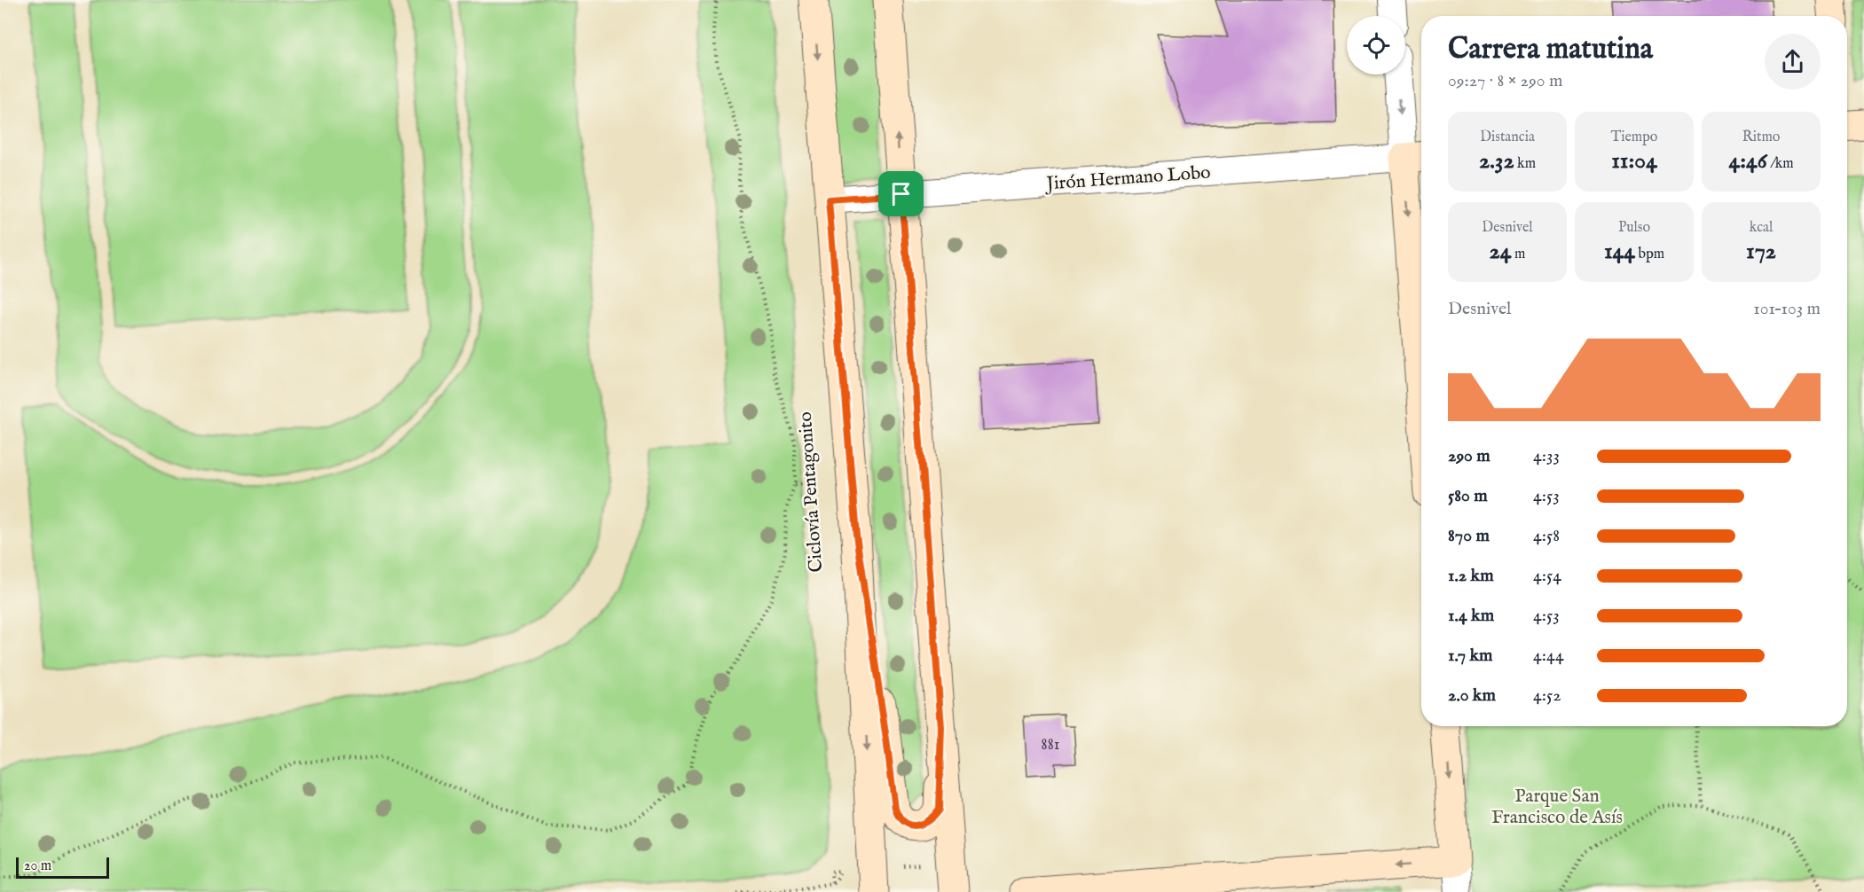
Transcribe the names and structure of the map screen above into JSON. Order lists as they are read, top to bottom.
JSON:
{
  "streets": {
    "street": ["Jirón Hermano Lobo"]
  },
  "parks": ["Parque San Francisco de Asís"],
  "house_numbers": ["881"],
  "scale_bar": "20 m",
  "page": {
    "heading": ["Carrera matutina", "09:27 · 8 × 290 m"],
    "stats": [
      ["Distancia", "2.32 km"],
      ["Tiempo", "11:04"],
      ["Ritmo", "4:46 /km"],
      ["Desnivel", "24 m"],
      ["Pulso", "144 bpm"],
      ["kcal", "172"]
    ],
    "chart": ["Desnivel", "101–103 m"],
    "list": [
      {
        "name": "290 m",
        "note": "4:33"
      },
      {
        "name": "580 m",
        "note": "4:53"
      },
      {
        "name": "870 m",
        "note": "4:58"
      },
      {
        "name": "1.2 km",
        "note": "4:54"
      },
      {
        "name": "1.4 km",
        "note": "4:53"
      },
      {
        "name": "1.7 km",
        "note": "4:44"
      },
      {
        "name": "2.0 km",
        "note": "4:52"
      }
    ],
    "scale": "20 m"
  }
}
